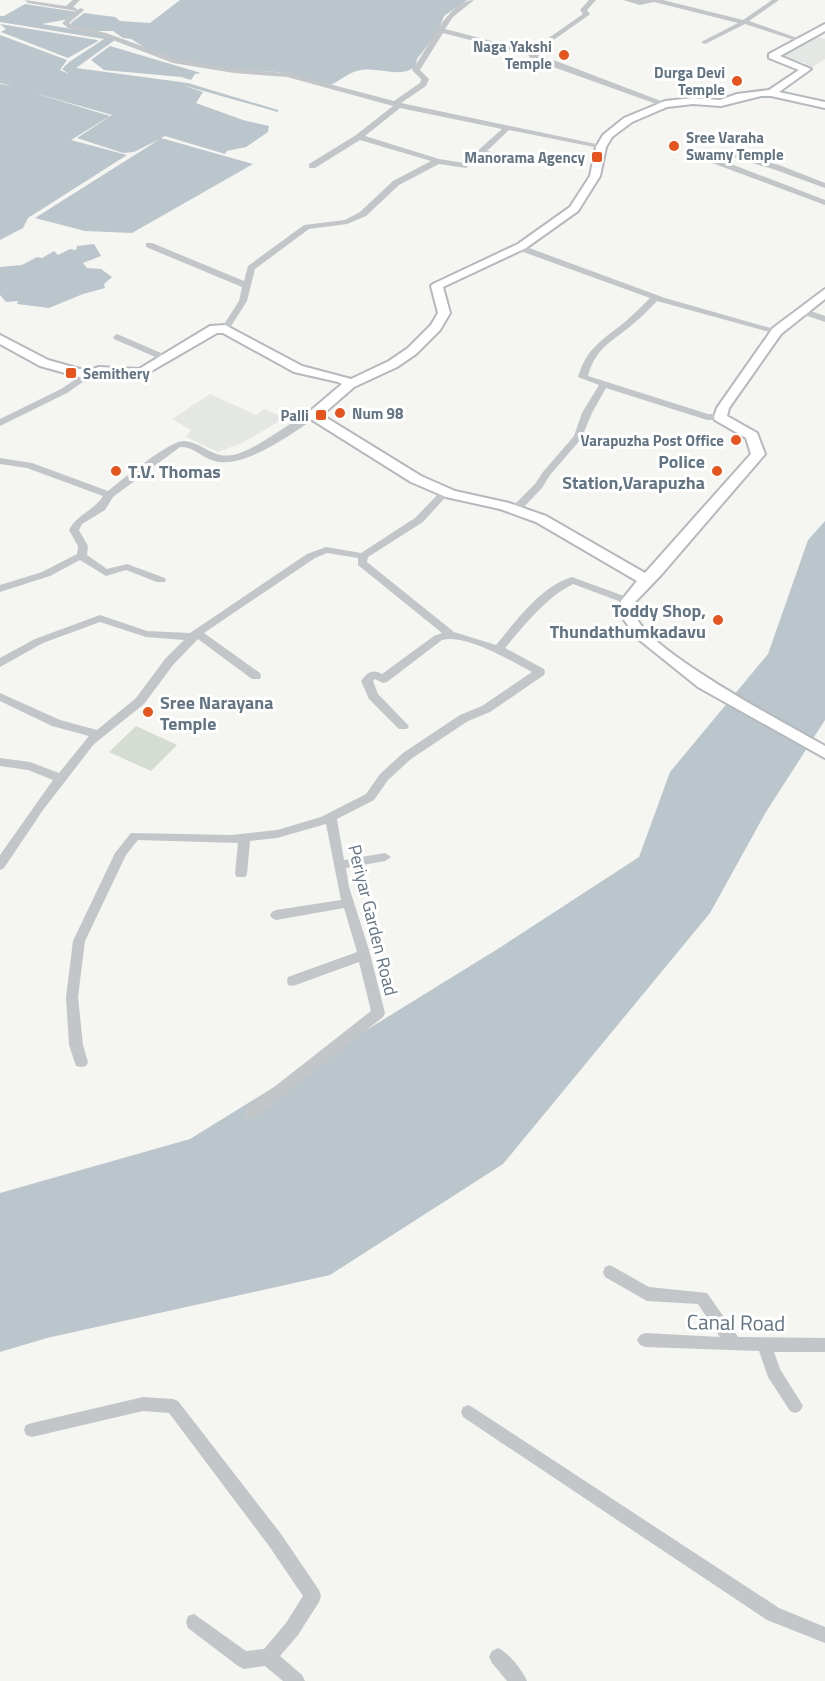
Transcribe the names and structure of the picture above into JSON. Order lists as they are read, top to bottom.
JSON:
{
  "streets": {
    "street": ["Periyar Garden Road", "Canal Road"]
  },
  "places": {
    "other": [
      "Naga Yakshi Temple",
      "Durga Devi Temple",
      "Sree Varaha Swamy Temple",
      "Num 98",
      "Varapuzha Post Office",
      "T.V. Thomas",
      "Police Station,Varapuzha",
      "Toddy Shop, Thundathumkadavu",
      "Sree Narayana Temple"
    ],
    "transit": ["Manorama Agency", "Semithery", "Palli"]
  }
}
